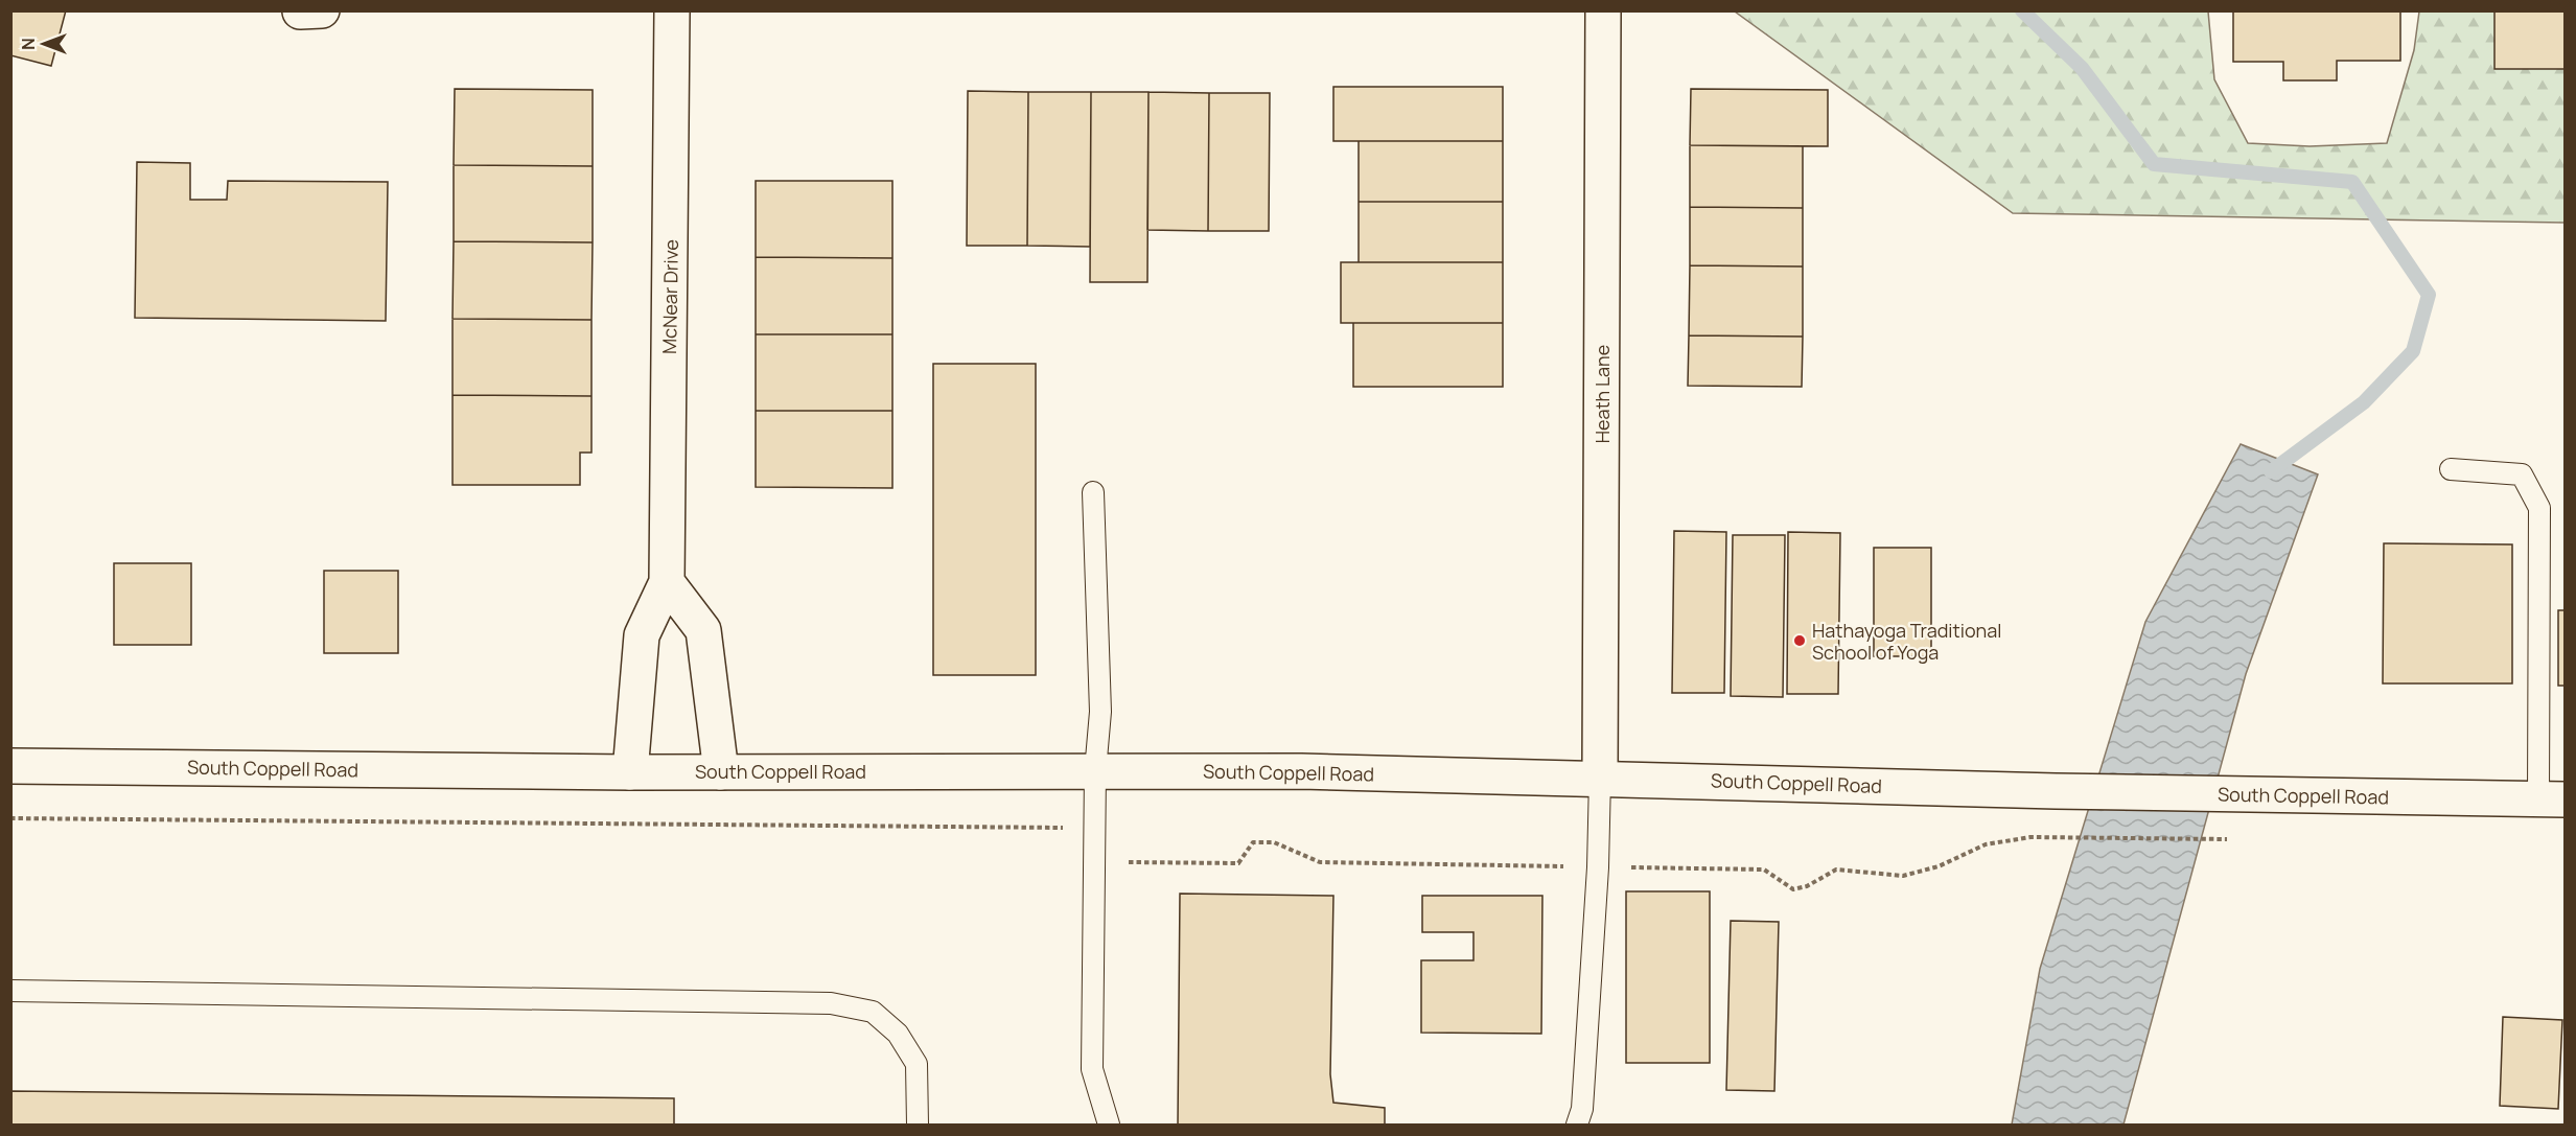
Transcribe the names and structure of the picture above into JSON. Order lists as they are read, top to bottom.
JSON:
{
  "streets": {
    "street": ["McNear Drive", "Heath Lane", "South Coppell Road"]
  },
  "crossings": [
    ["McNear Drive", "South Coppell Road"],
    ["Heath Lane", "South Coppell Road"]
  ],
  "places": ["Hathayoga Traditional School of Yoga"],
  "north": "left"
}
